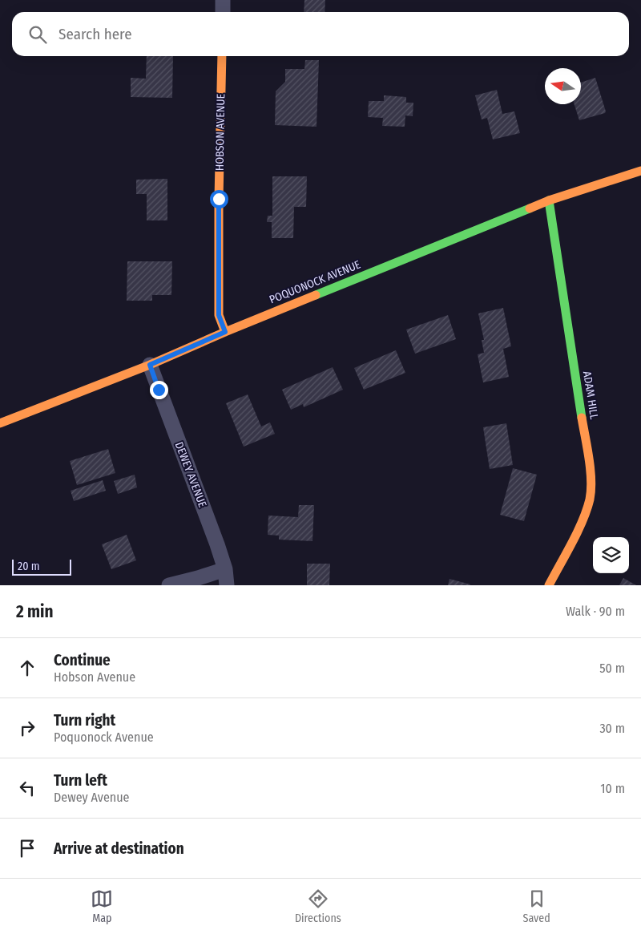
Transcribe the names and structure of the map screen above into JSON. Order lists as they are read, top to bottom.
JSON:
{
  "streets": {
    "main road": ["HOBSON AVENUE", "POQUONOCK AVENUE", "ADAM HILL"],
    "street": ["DEWEY AVENUE"]
  },
  "crossings": [
    ["HOBSON AVENUE", "POQUONOCK AVENUE"],
    ["POQUONOCK AVENUE", "ADAM HILL"],
    ["POQUONOCK AVENUE", "DEWEY AVENUE"]
  ],
  "scale_bar": "20 m",
  "north": "left",
  "page": {
    "search": "Search here",
    "scale": "20 m",
    "heading": ["2 min", "Walk · 90 m"],
    "list": [
      ["Continue", "Hobson Avenue", "50 m"],
      ["Turn right", "Poquonock Avenue", "30 m"],
      ["Turn left", "Dewey Avenue", "10 m"],
      "Arrive at destination"
    ],
    "nav": ["Map", "Directions", "Saved"]
  }
}
